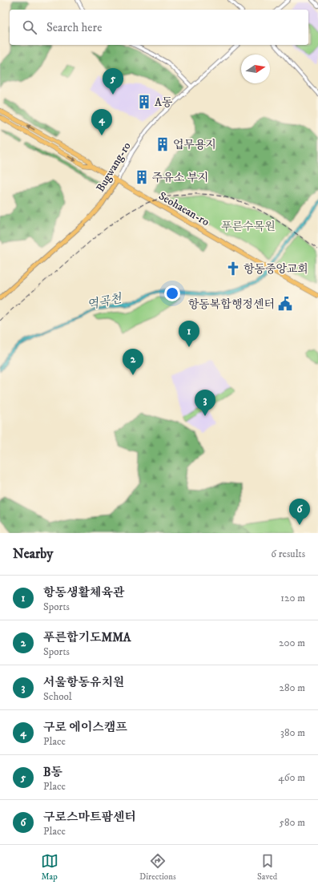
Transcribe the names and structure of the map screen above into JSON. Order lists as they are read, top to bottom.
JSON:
{
  "streets": {
    "main road": ["Bugwang-ro", "Seohaean-ro"]
  },
  "crossings": [
    ["Bugwang-ro", "Seohaean-ro"]
  ],
  "water": ["역곡천"],
  "parks": ["푸른수목원"],
  "places": {
    "building": ["A동", "업무용지", "주유소 부지"],
    "church": ["항동중앙교회"],
    "public building": ["항동복합행정센터"]
  },
  "north": "right",
  "page": {
    "search": "Search here",
    "pins": [
      "5",
      "4",
      "1",
      "2",
      "3",
      "6"
    ],
    "heading": ["Nearby", "6 results"],
    "list": [
      {
        "mark": "1",
        "name": "항동생활체육관",
        "note": "Sports",
        "value": "120 m"
      },
      {
        "mark": "2",
        "name": "푸른합기도MMA",
        "note": "Sports",
        "value": "200 m"
      },
      {
        "mark": "3",
        "name": "서울항동유치원",
        "note": "School",
        "value": "280 m"
      },
      {
        "mark": "4",
        "name": "구로 에이스캠프",
        "note": "Place",
        "value": "380 m"
      },
      {
        "mark": "5",
        "name": "B동",
        "note": "Place",
        "value": "460 m"
      },
      {
        "mark": "6",
        "name": "구로스마트팜센터",
        "note": "Place",
        "value": "580 m"
      }
    ],
    "nav": ["Map", "Directions", "Saved"]
  }
}
